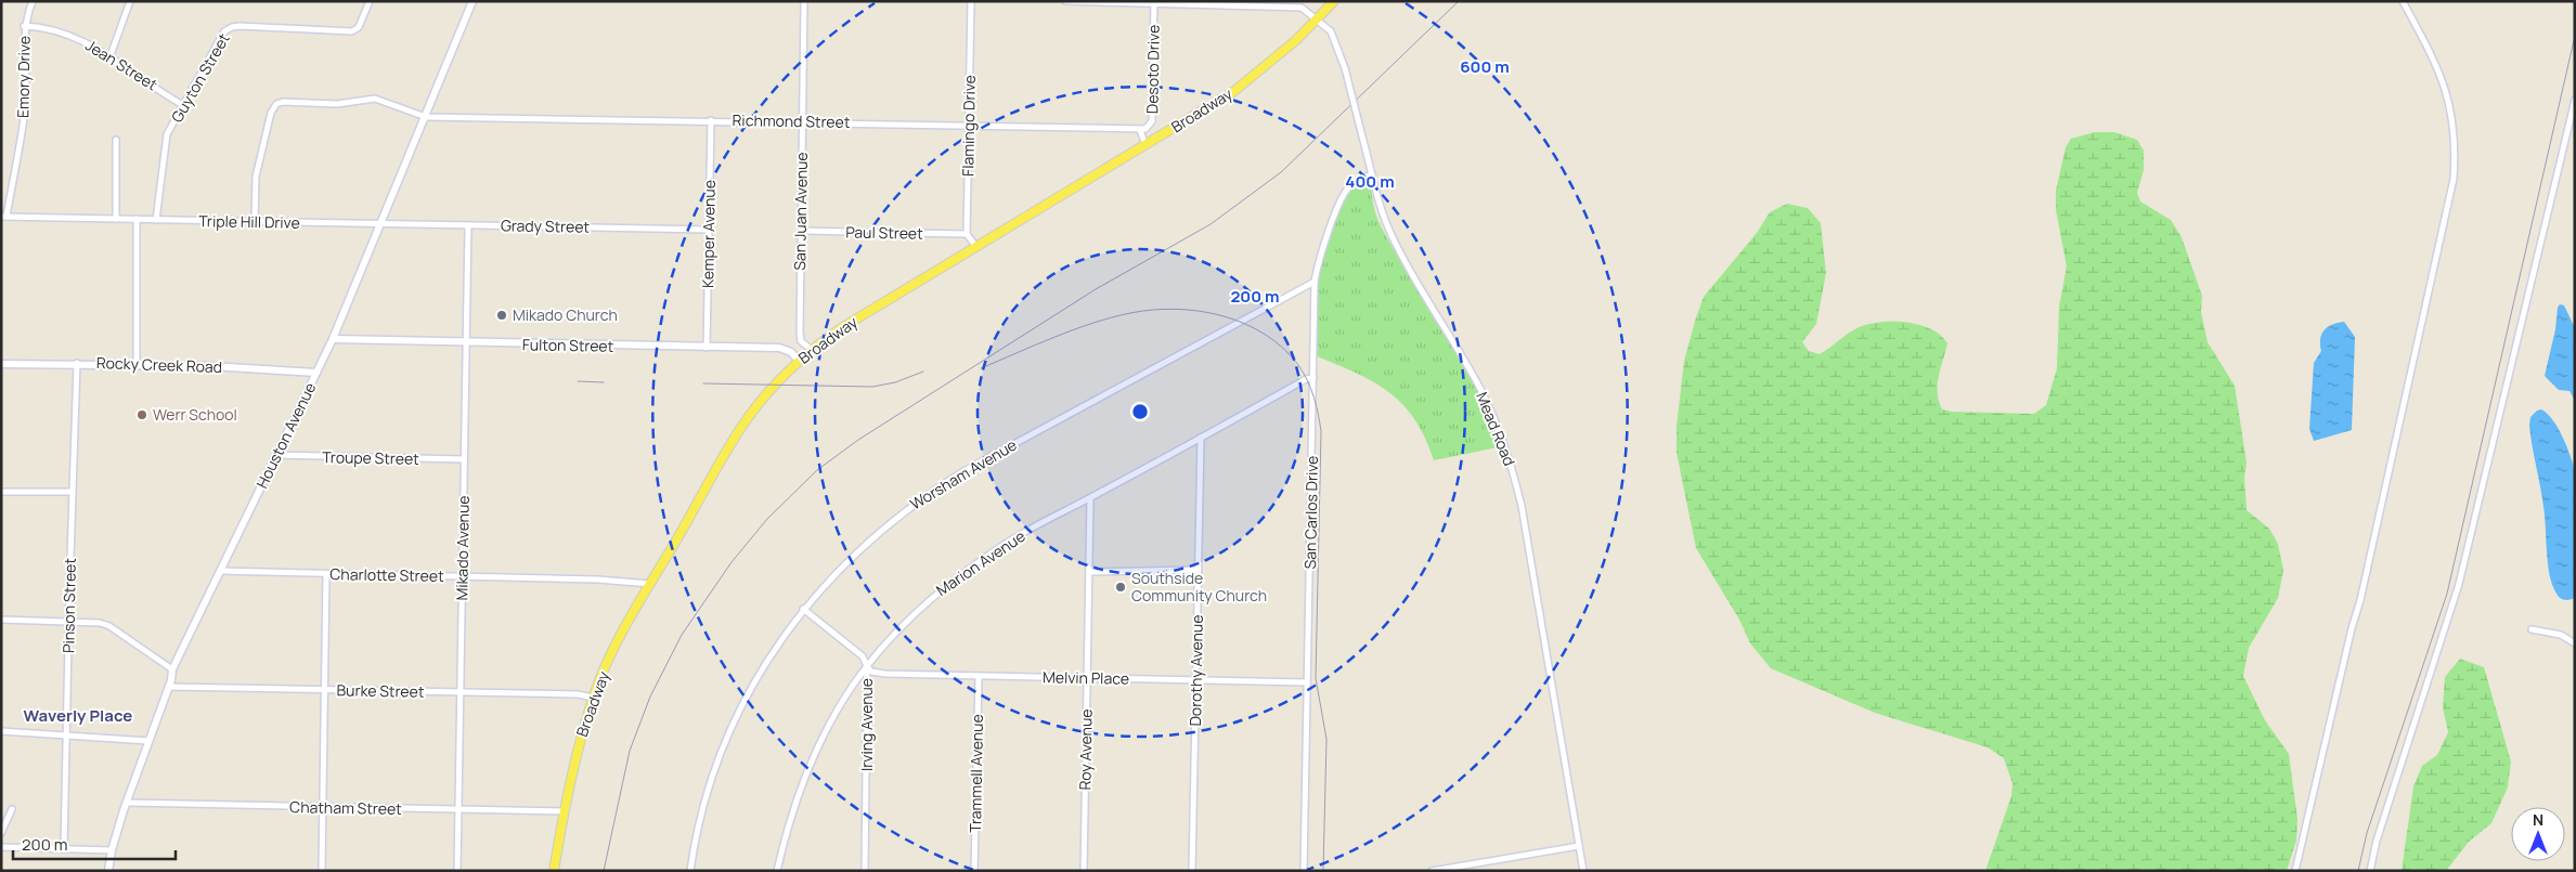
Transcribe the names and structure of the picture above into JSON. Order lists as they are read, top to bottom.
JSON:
{
  "streets": {
    "main road": ["Broadway"],
    "street": [
      "Jean Street",
      "Desoto Drive",
      "Emory Drive",
      "Guyton Street",
      "Richmond Street",
      "Flamingo Drive",
      "San Juan Avenue",
      "Triple Hill Drive",
      "Grady Street",
      "Paul Street",
      "Kemper Avenue",
      "Fulton Street",
      "Rocky Creek Road",
      "Mead Road",
      "Houston Avenue",
      "Troupe Street",
      "Worsham Avenue",
      "San Carlos Drive",
      "Mikado Avenue",
      "Marion Avenue",
      "Charlotte Street",
      "Pinson Street",
      "Dorothy Avenue",
      "Melvin Place",
      "Burke Street",
      "Irving Avenue",
      "Roy Avenue",
      "Trammell Avenue",
      "Chatham Street"
    ]
  },
  "crossings": [
    ["Jean Street", "Emory Drive"],
    ["Jean Street", "Guyton Street"],
    ["Desoto Drive", "Richmond Street"],
    ["Desoto Drive", "Mead Road"],
    ["Emory Drive", "Triple Hill Drive"],
    ["Guyton Street", "Triple Hill Drive"],
    ["Broadway", "San Juan Avenue"],
    ["Broadway", "Fulton Street"],
    ["Broadway", "Mead Road"],
    ["Broadway", "Charlotte Street"],
    ["Broadway", "Burke Street"],
    ["Broadway", "Chatham Street"],
    ["Richmond Street", "Flamingo Drive"],
    ["Richmond Street", "San Juan Avenue"],
    ["Richmond Street", "Triple Hill Drive"],
    ["Richmond Street", "Kemper Avenue"],
    ["Richmond Street", "Houston Avenue"],
    ["Flamingo Drive", "Paul Street"],
    ["San Juan Avenue", "Paul Street"],
    ["Triple Hill Drive", "Grady Street"],
    ["Triple Hill Drive", "Houston Avenue"],
    ["Grady Street", "Kemper Avenue"],
    ["Grady Street", "Houston Avenue"],
    ["Grady Street", "Mikado Avenue"],
    ["Kemper Avenue", "Fulton Street"],
    ["Fulton Street", "Houston Avenue"],
    ["Fulton Street", "Mikado Avenue"],
    ["Rocky Creek Road", "Houston Avenue"],
    ["Rocky Creek Road", "Pinson Street"],
    ["Mead Road", "San Carlos Drive"],
    ["Houston Avenue", "Troupe Street"],
    ["Houston Avenue", "Charlotte Street"],
    ["Houston Avenue", "Burke Street"],
    ["Houston Avenue", "Chatham Street"],
    ["Troupe Street", "Mikado Avenue"],
    ["Worsham Avenue", "San Carlos Drive"],
    ["Worsham Avenue", "Irving Avenue"],
    ["San Carlos Drive", "Marion Avenue"],
    ["San Carlos Drive", "Melvin Place"],
    ["Mikado Avenue", "Charlotte Street"],
    ["Mikado Avenue", "Burke Street"],
    ["Mikado Avenue", "Chatham Street"],
    ["Marion Avenue", "Dorothy Avenue"],
    ["Marion Avenue", "Melvin Place"],
    ["Marion Avenue", "Irving Avenue"],
    ["Marion Avenue", "Roy Avenue"],
    ["Dorothy Avenue", "Melvin Place"],
    ["Melvin Place", "Irving Avenue"],
    ["Melvin Place", "Roy Avenue"],
    ["Melvin Place", "Trammell Avenue"]
  ],
  "districts": ["Waverly Place"],
  "places": ["Mikado Church", "Werr School", "Southside Community Church"],
  "scale_bar": "200 m",
  "north": "top",
  "rings": ["600 m", "400 m", "200 m"]
}
